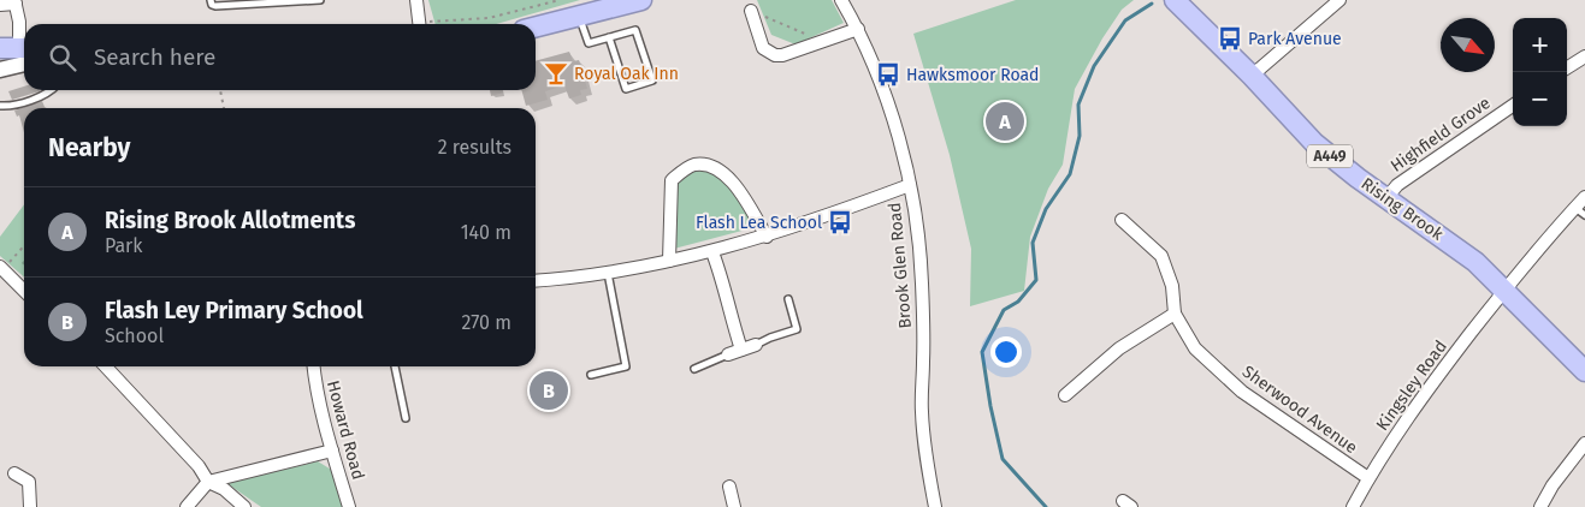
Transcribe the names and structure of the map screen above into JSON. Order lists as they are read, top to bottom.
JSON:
{
  "streets": {
    "highway": ["A449", "Rising Brook"],
    "street": [
      "Highfield Grove",
      "Brook Glen Road",
      "Kingsley Road",
      "Sherwood Avenue",
      "Howard Road"
    ]
  },
  "crossings": [
    ["Highfield Grove", "Rising Brook"],
    ["A449", "Rising Brook"],
    ["A449", "Kingsley Road"],
    ["Rising Brook", "Kingsley Road"],
    ["Kingsley Road", "Sherwood Avenue"]
  ],
  "places": {
    "bus stop": ["Park Avenue", "Hawksmoor Road", "Flash Lea School"],
    "bar": ["Royal Oak Inn"]
  },
  "north": "bottom right",
  "page": {
    "map_buttons": ["+", "−"],
    "search": "Search here",
    "pins": ["A", "B"],
    "heading": ["Nearby", "2 results"],
    "list": [
      {
        "mark": "A",
        "name": "Rising Brook Allotments",
        "note": "Park",
        "value": "140 m"
      },
      {
        "mark": "B",
        "name": "Flash Ley Primary School",
        "note": "School",
        "value": "270 m"
      }
    ]
  }
}
